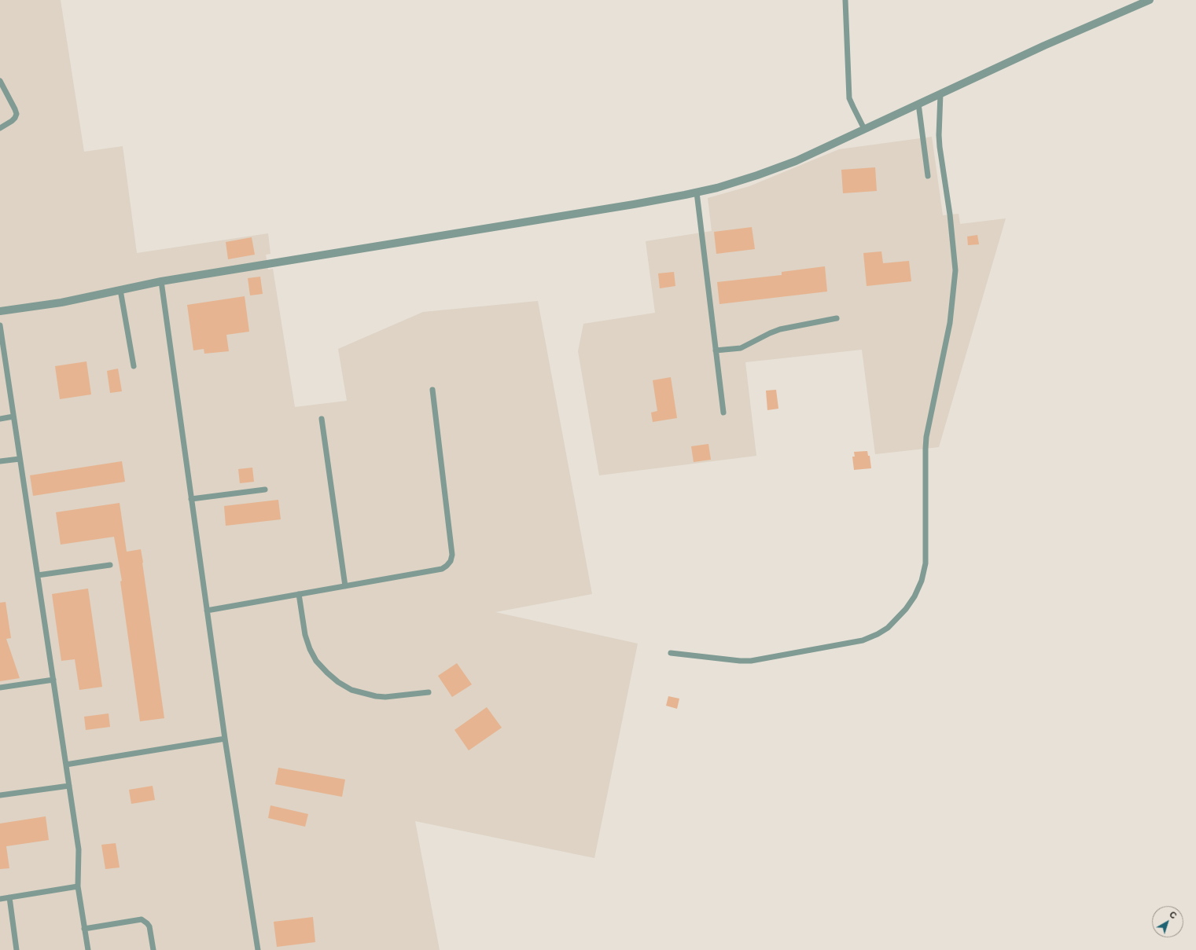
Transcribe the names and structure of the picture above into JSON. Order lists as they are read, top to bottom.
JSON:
{
  "north": "top right"
}
